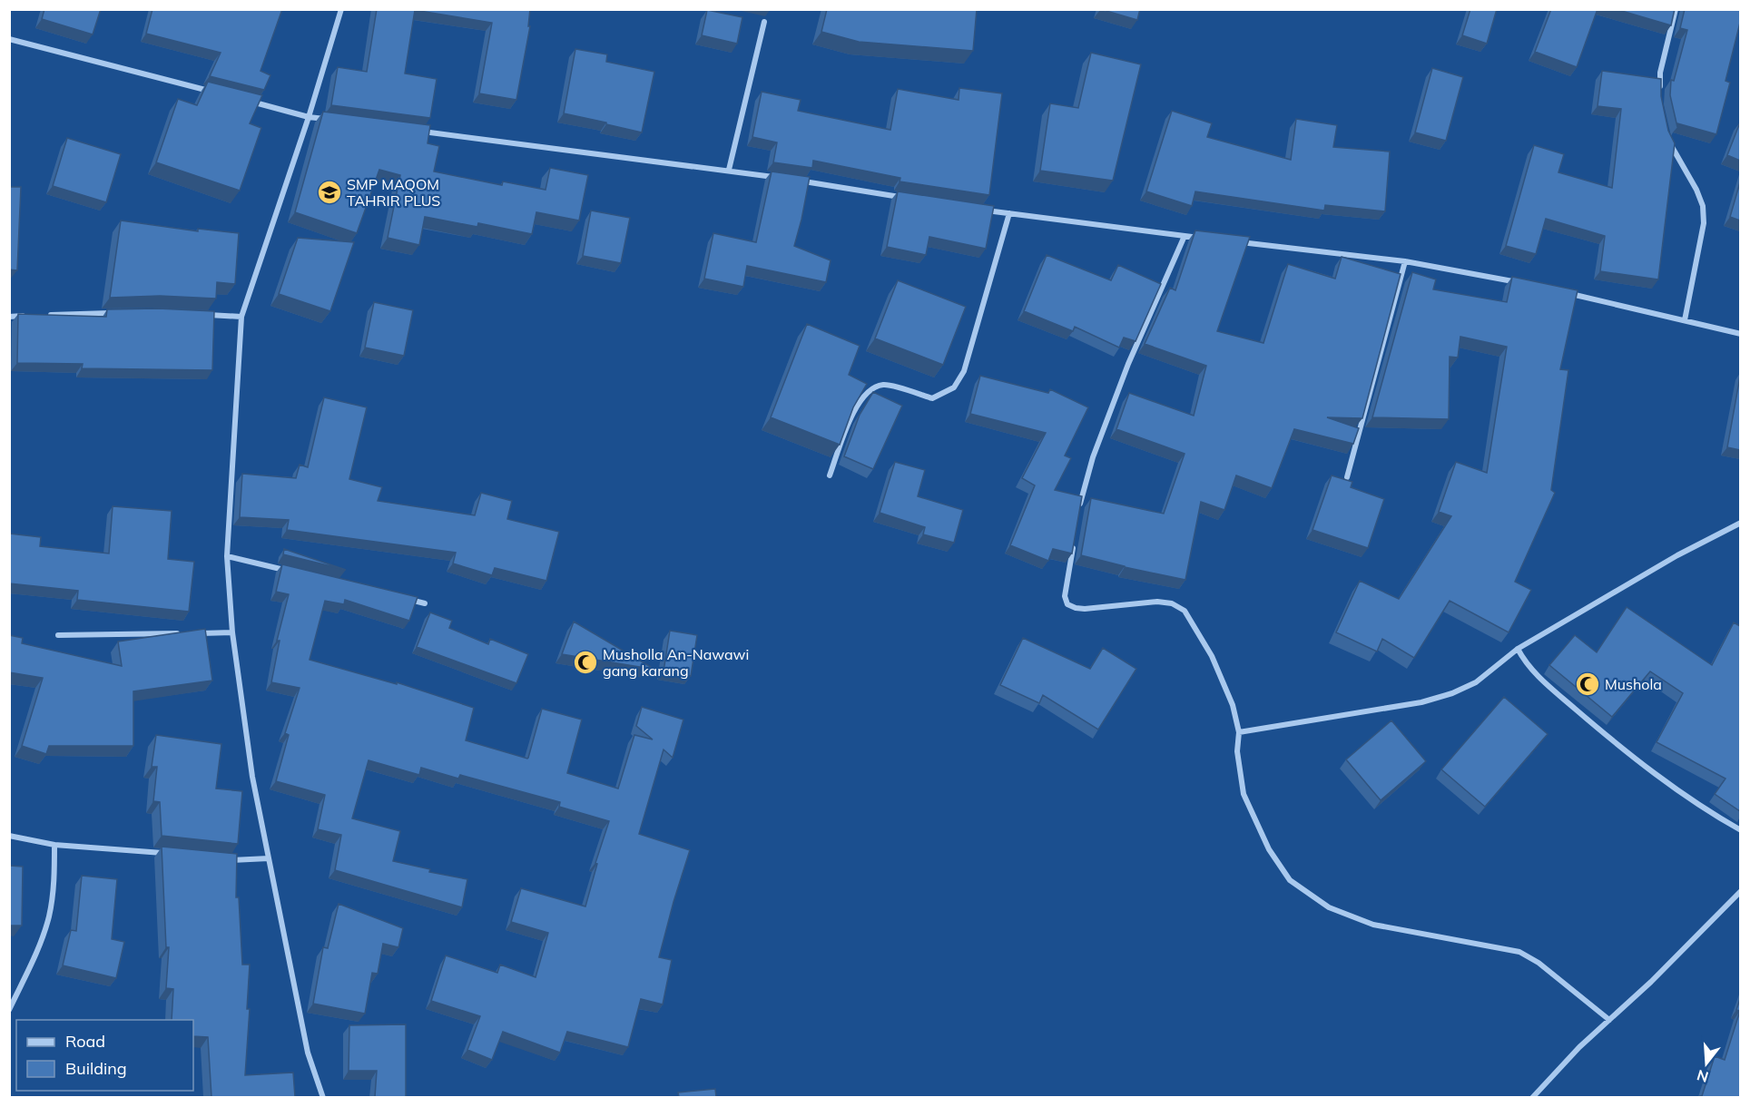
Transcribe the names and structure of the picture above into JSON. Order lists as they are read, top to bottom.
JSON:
{
  "places": {
    "school or university": ["SMP MAQOM TAHRIR PLUS"],
    "mosque": ["Musholla An-Nawawi gang karang", "Mushola"]
  },
  "legend": ["Road", "Building"],
  "north": "bottom"
}
